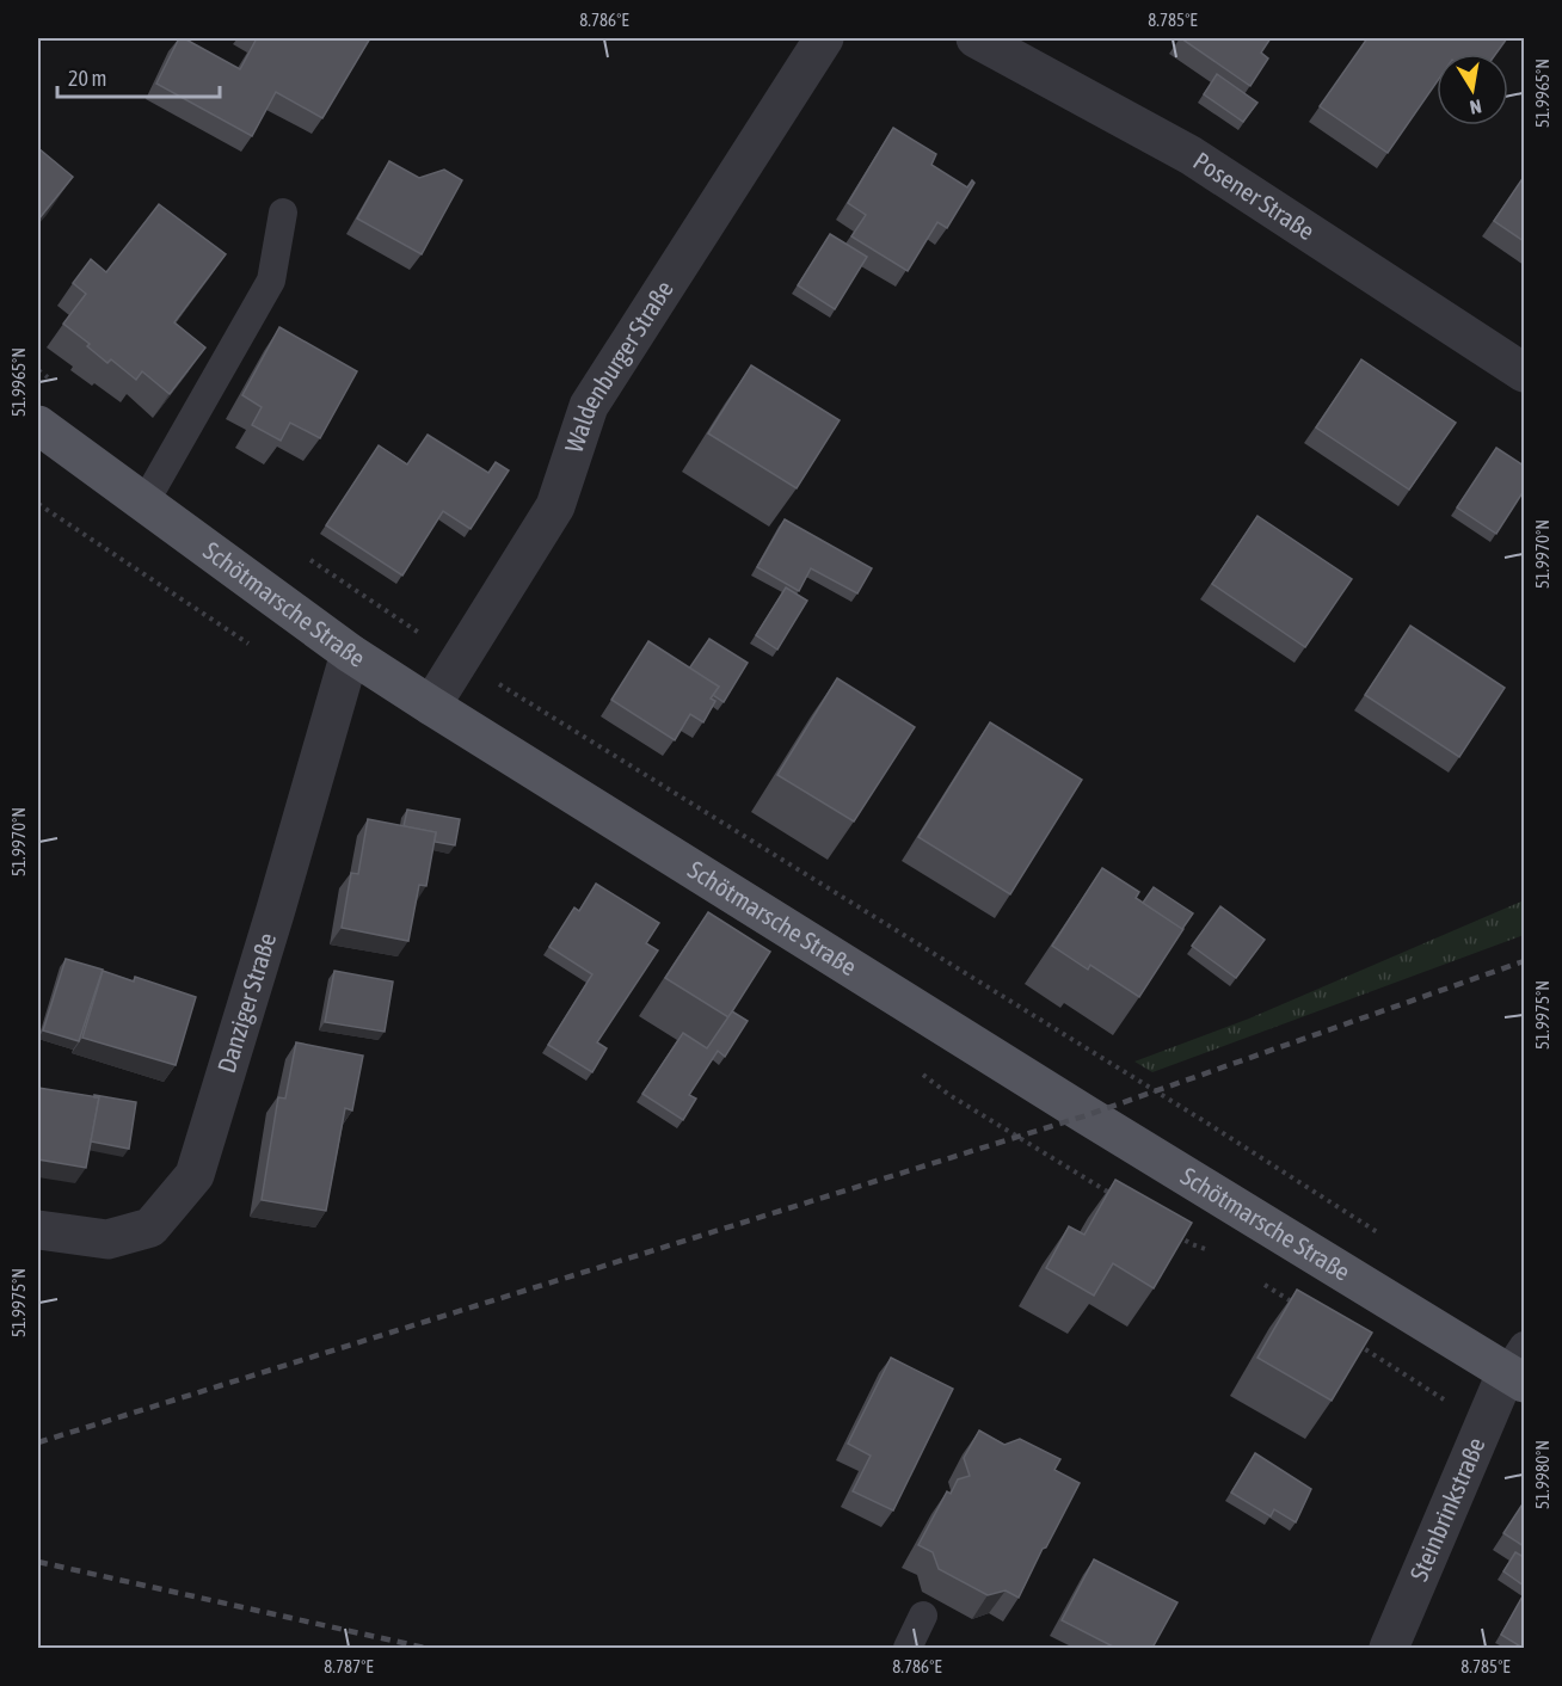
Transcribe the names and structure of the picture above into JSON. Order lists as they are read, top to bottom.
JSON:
{
  "streets": {
    "main road": ["Schötmarsche Straße"],
    "street": [
      "Posener Straße",
      "Waldenburger Straße",
      "Danziger Straße",
      "Steinbrinkstraße"
    ]
  },
  "crossings": [
    ["Waldenburger Straße", "Schötmarsche Straße"],
    ["Schötmarsche Straße", "Danziger Straße"],
    ["Schötmarsche Straße", "Steinbrinkstraße"]
  ],
  "scale_bar": "20 m",
  "north": "bottom",
  "coordinates": [
    "8.786°E",
    "8.785°E",
    "51.9965°N",
    "51.9970°N",
    "51.9975°N",
    "51.9980°N",
    "8.787°E"
  ]
}
